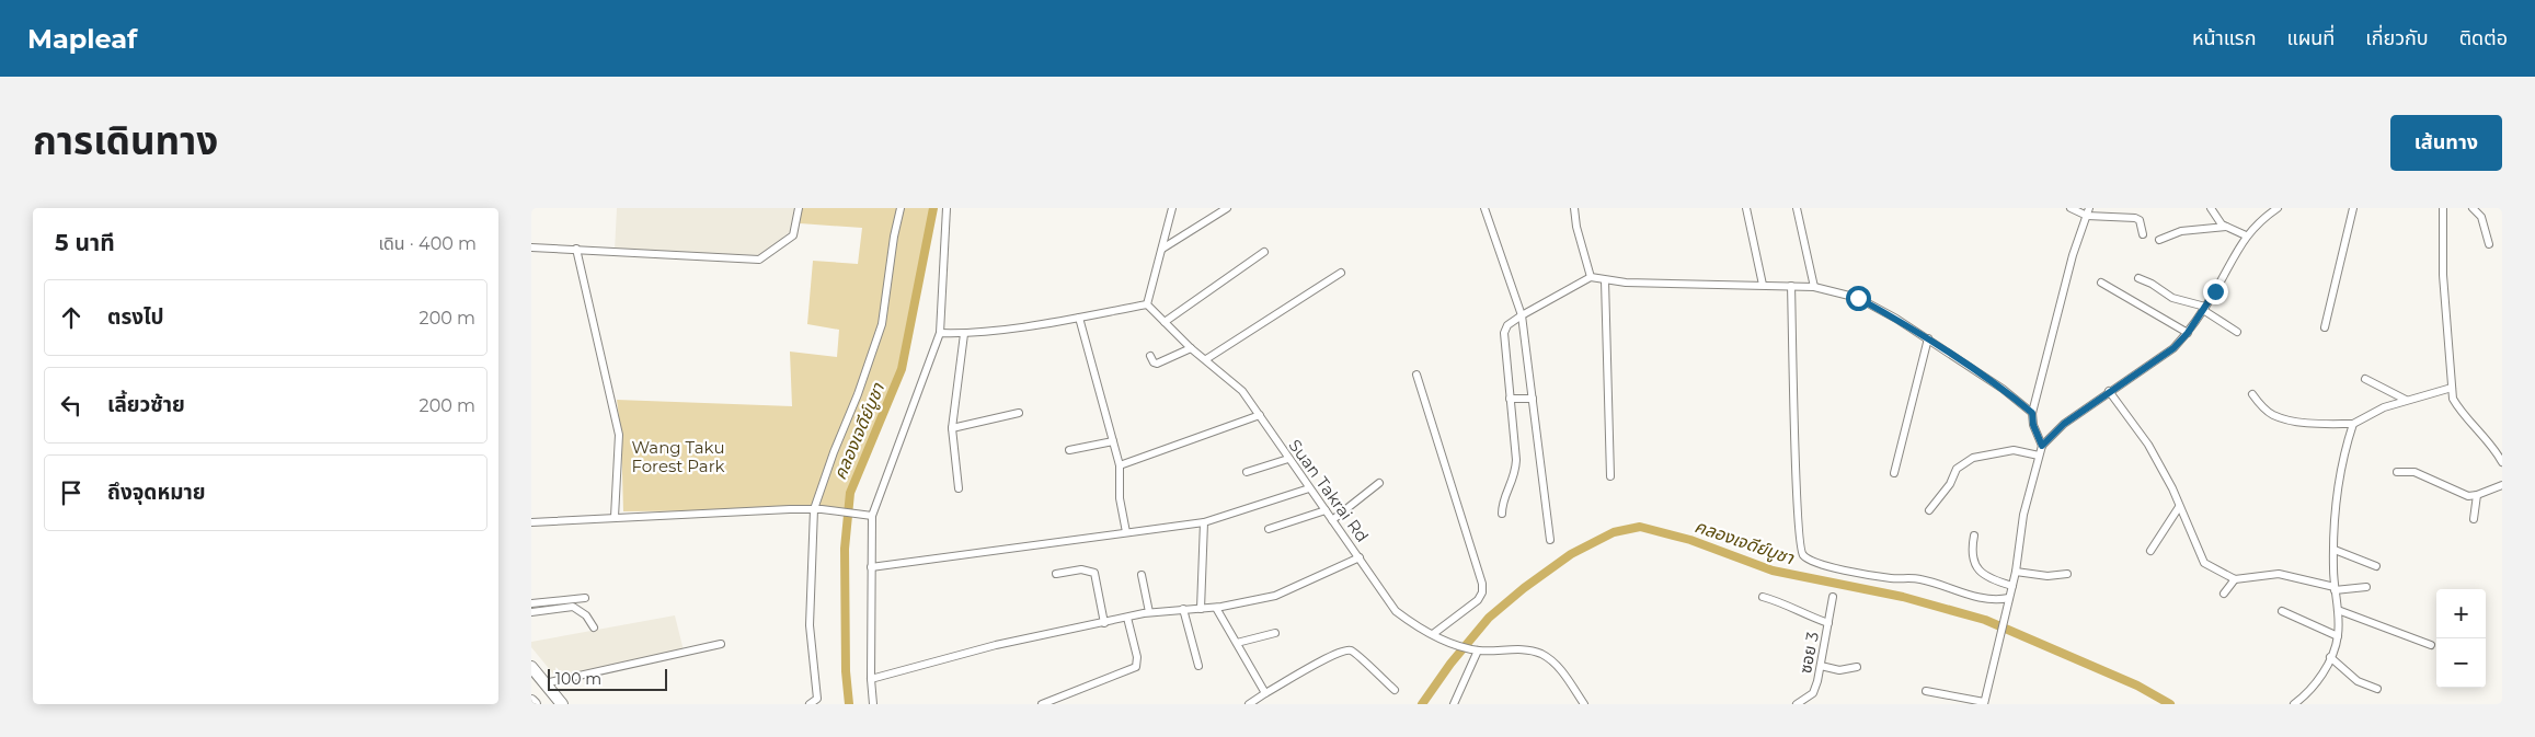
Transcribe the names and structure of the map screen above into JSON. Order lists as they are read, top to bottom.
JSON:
{
  "streets": {
    "street": ["Suan Takrai Rd", "ซอย 3"]
  },
  "water": ["คลองเจดีย์บูชา"],
  "parks": ["Wang Taku Forest Park"],
  "scale_bar": "100 m",
  "page": {
    "header": "Mapleaf",
    "nav": [
      "หน้าแรก",
      "แผนที่",
      "เกี่ยวกับ",
      "ติดต่อ"
    ],
    "title": "การเดินทาง",
    "buttons": "เส้นทาง",
    "heading": ["5 นาที", "เดิน · 400 m"],
    "list": [
      ["ตรงไป", "200 m"],
      ["เลี้ยวซ้าย", "200 m"],
      "ถึงจุดหมาย"
    ],
    "map_buttons": ["+", "−"],
    "scale": "100 m"
  }
}
